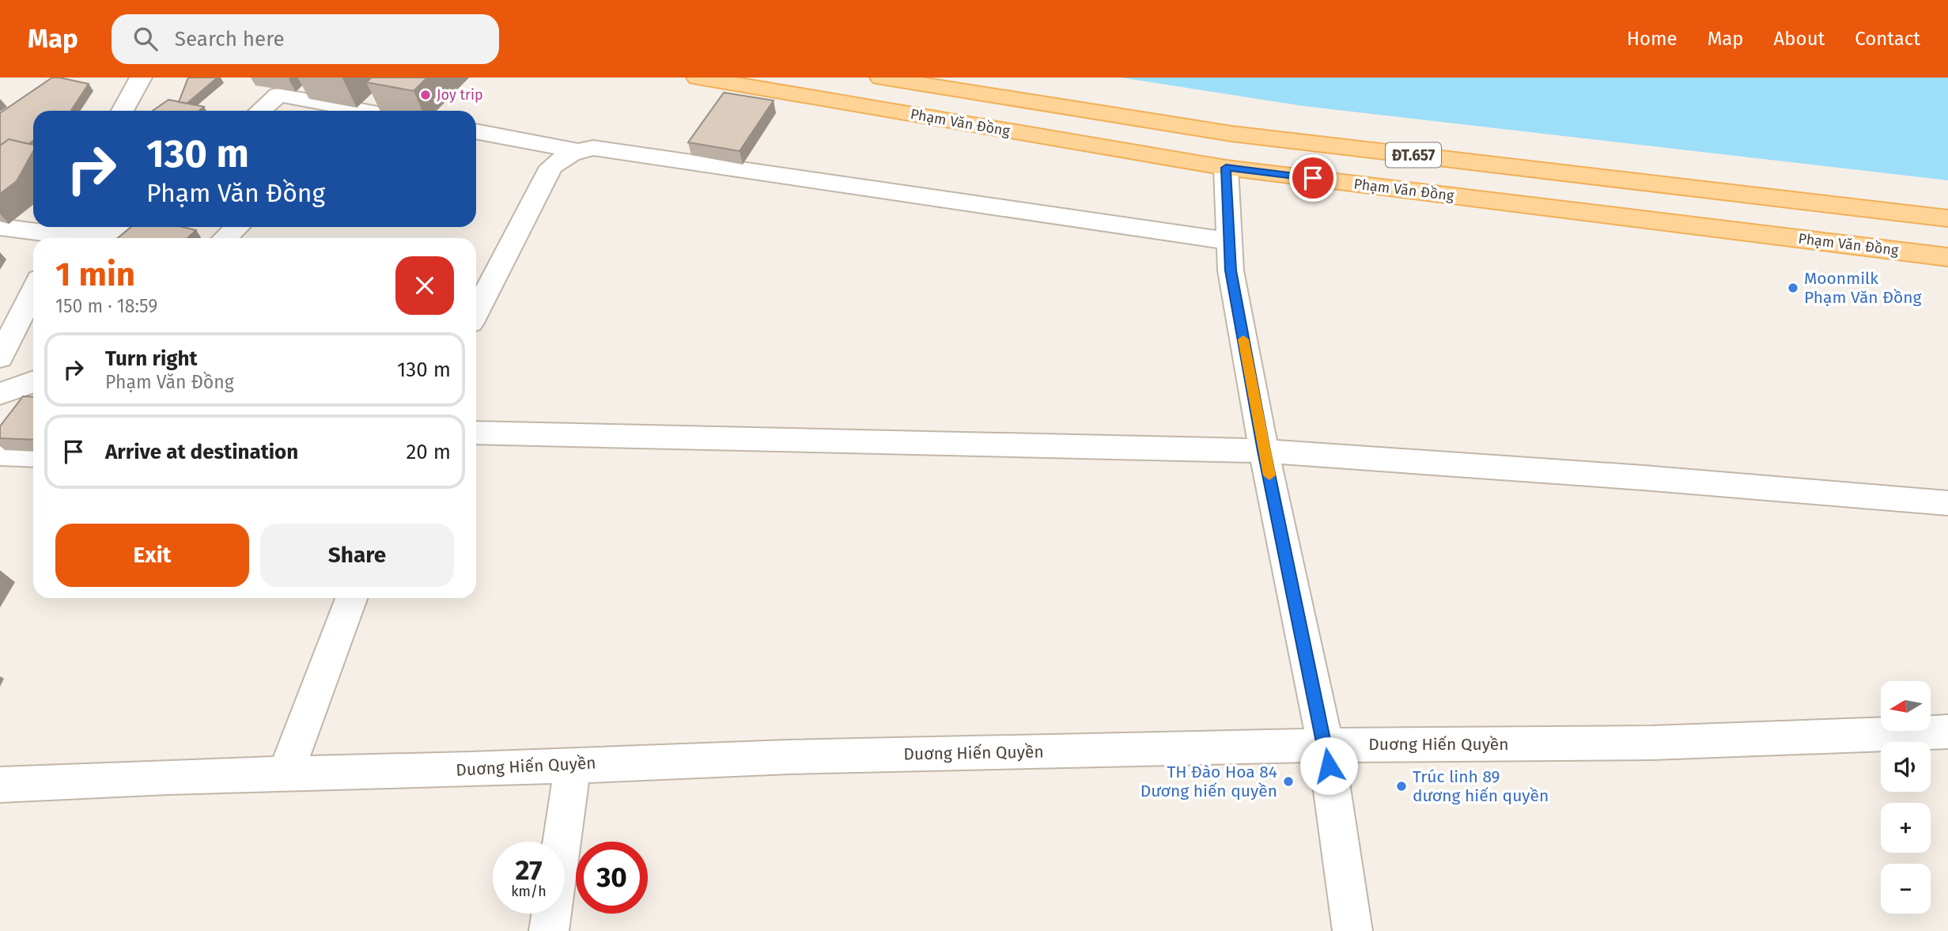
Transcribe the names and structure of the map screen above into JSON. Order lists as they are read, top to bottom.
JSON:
{
  "streets": {
    "main road": ["Phạm Văn Đồng", "ĐT.657"],
    "street": ["Duơng Hiến Quyền"]
  },
  "places": [
    "Joy trip",
    "Moonmilk Phạm Văn Đồng",
    "TH Đào Hoa 84 Dương hiến quyền",
    "Trúc linh 89 dương hiến quyền"
  ],
  "north": "left",
  "page": {
    "header": "Map",
    "search": "Search here",
    "nav": [
      "Home",
      "Map",
      "About",
      "Contact"
    ],
    "turn": ["130 m", "Phạm Văn Đồng"],
    "heading": ["1 min", "150 m · 18:59"],
    "list": [
      {
        "name": "Turn right",
        "note": "Phạm Văn Đồng",
        "value": "130 m"
      },
      {
        "name": "Arrive at destination",
        "value": "20 m"
      }
    ],
    "buttons": ["Exit", "Share"],
    "map_buttons": ["+", "−"],
    "speed": "27 km/h",
    "limit": "30"
  }
}
